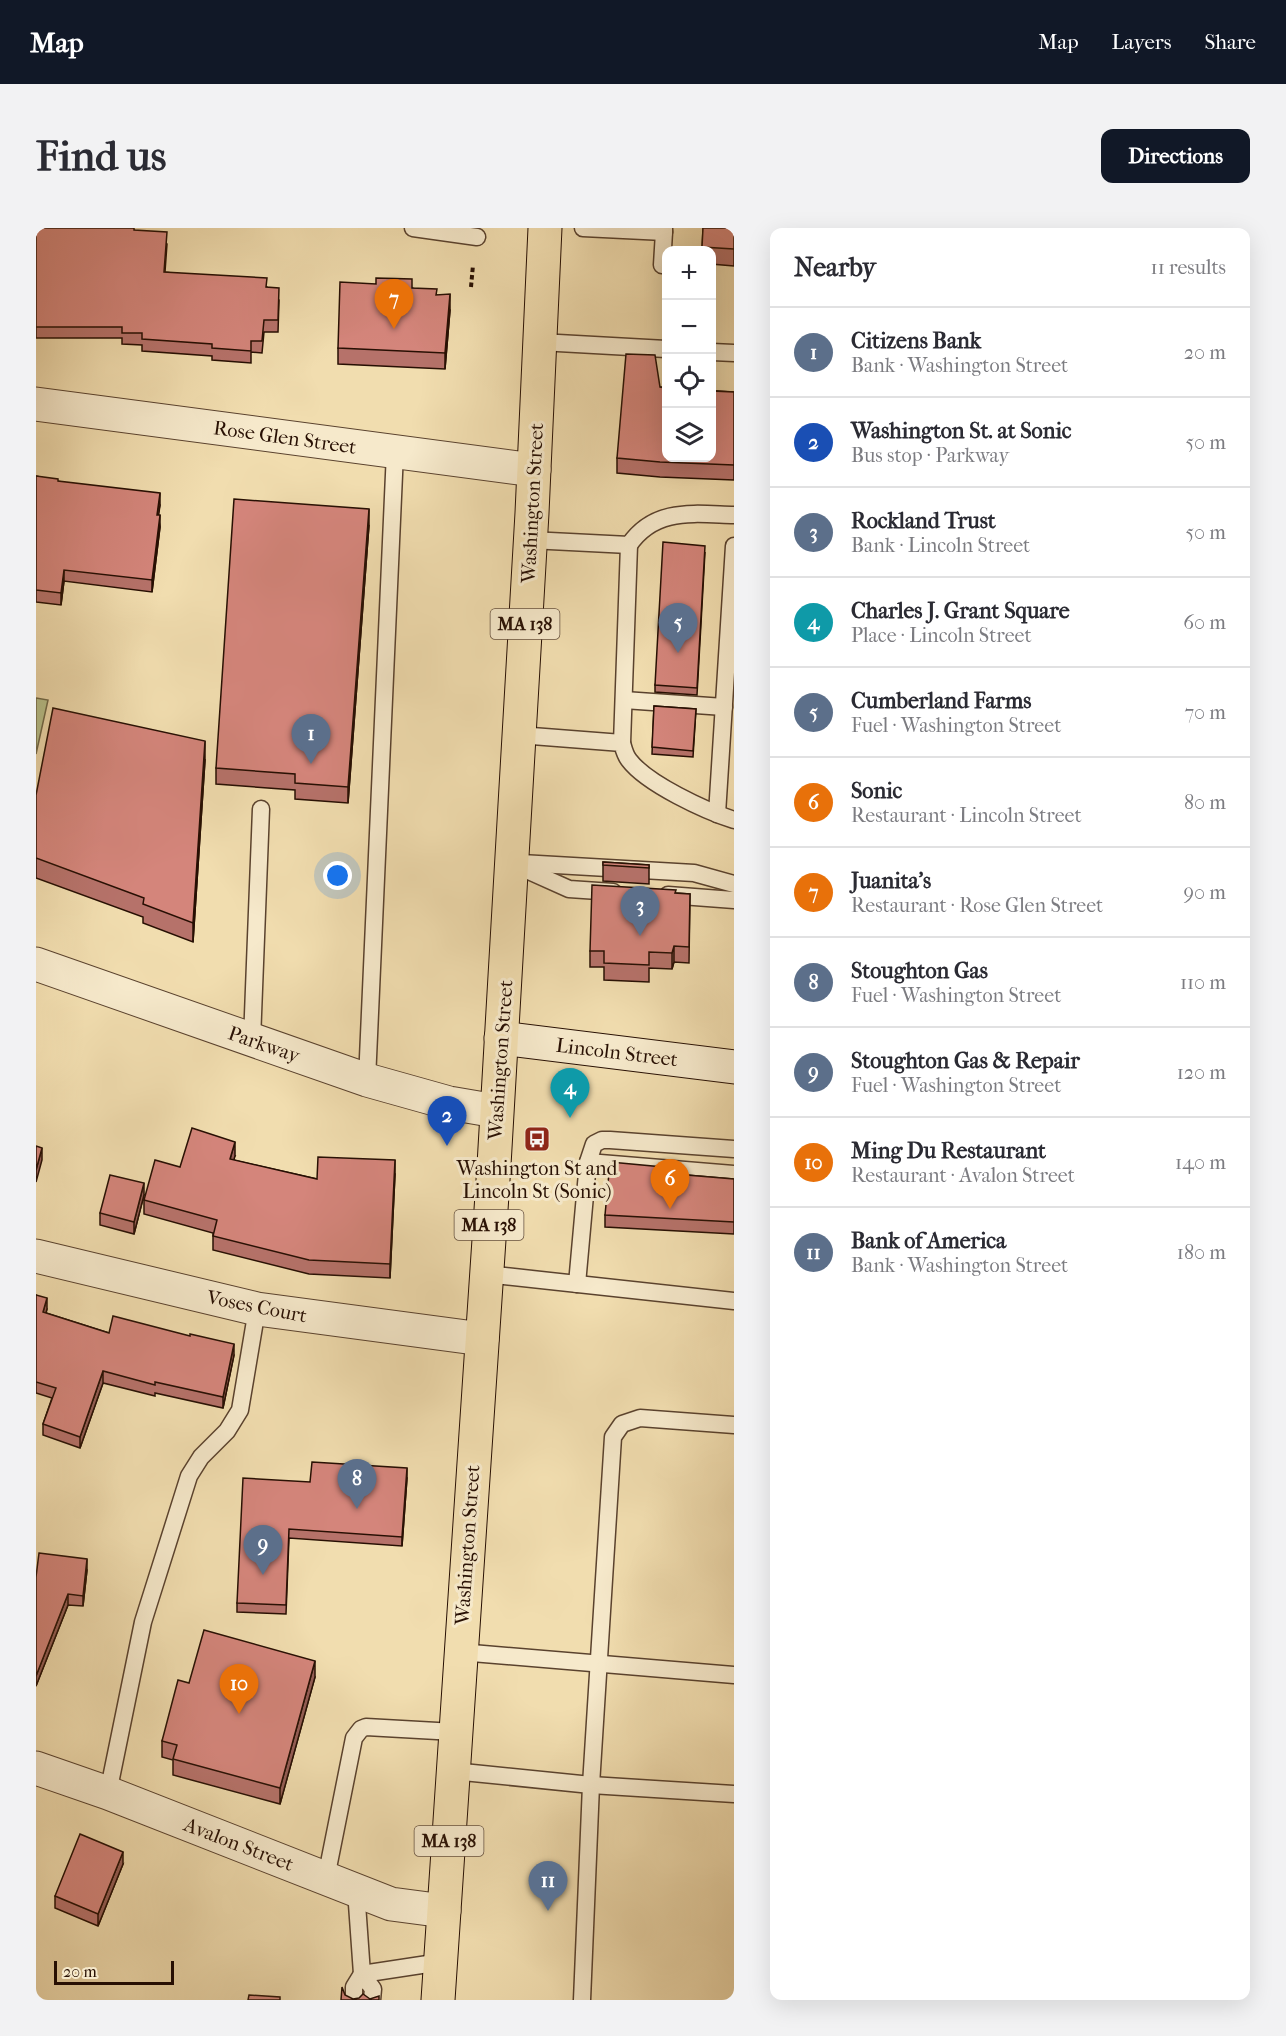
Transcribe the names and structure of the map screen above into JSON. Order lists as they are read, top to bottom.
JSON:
{
  "streets": {
    "main road": ["Washington Street", "MA 138"],
    "street": [
      "Rose Glen Street",
      "Parkway",
      "Lincoln Street",
      "Voses Court",
      "Avalon Street"
    ]
  },
  "crossings": [
    ["Rose Glen Street", "Washington Street"],
    ["Washington Street", "Parkway"],
    ["Washington Street", "Lincoln Street"],
    ["Washington Street", "Voses Court"],
    ["Washington Street", "Avalon Street"]
  ],
  "places": {
    "bus stop": ["Washington St and Lincoln St (Sonic)"]
  },
  "scale_bar": "20 m",
  "page": {
    "header": "Map",
    "nav": ["Map", "Layers", "Share"],
    "buttons": "Directions",
    "title": "Find us",
    "heading": ["Nearby", "11 results"],
    "map_buttons": ["+", "−"],
    "pins": [
      "7",
      "5",
      "1",
      "3",
      "4",
      "2",
      "6",
      "8",
      "9",
      "10",
      "11"
    ],
    "list": [
      {
        "mark": "1",
        "name": "Citizens Bank",
        "note": "Bank · Washington Street",
        "value": "20 m"
      },
      {
        "mark": "2",
        "name": "Washington St. at Sonic",
        "note": "Bus stop · Parkway",
        "value": "50 m"
      },
      {
        "mark": "3",
        "name": "Rockland Trust",
        "note": "Bank · Lincoln Street",
        "value": "50 m"
      },
      {
        "mark": "4",
        "name": "Charles J. Grant Square",
        "note": "Place · Lincoln Street",
        "value": "60 m"
      },
      {
        "mark": "5",
        "name": "Cumberland Farms",
        "note": "Fuel · Washington Street",
        "value": "70 m"
      },
      {
        "mark": "6",
        "name": "Sonic",
        "note": "Restaurant · Lincoln Street",
        "value": "80 m"
      },
      {
        "mark": "7",
        "name": "Juanita's",
        "note": "Restaurant · Rose Glen Street",
        "value": "90 m"
      },
      {
        "mark": "8",
        "name": "Stoughton Gas",
        "note": "Fuel · Washington Street",
        "value": "110 m"
      },
      {
        "mark": "9",
        "name": "Stoughton Gas & Repair",
        "note": "Fuel · Washington Street",
        "value": "120 m"
      },
      {
        "mark": "10",
        "name": "Ming Du Restaurant",
        "note": "Restaurant · Avalon Street",
        "value": "140 m"
      },
      {
        "mark": "11",
        "name": "Bank of America",
        "note": "Bank · Washington Street",
        "value": "180 m"
      }
    ],
    "scale": "20 m"
  }
}
